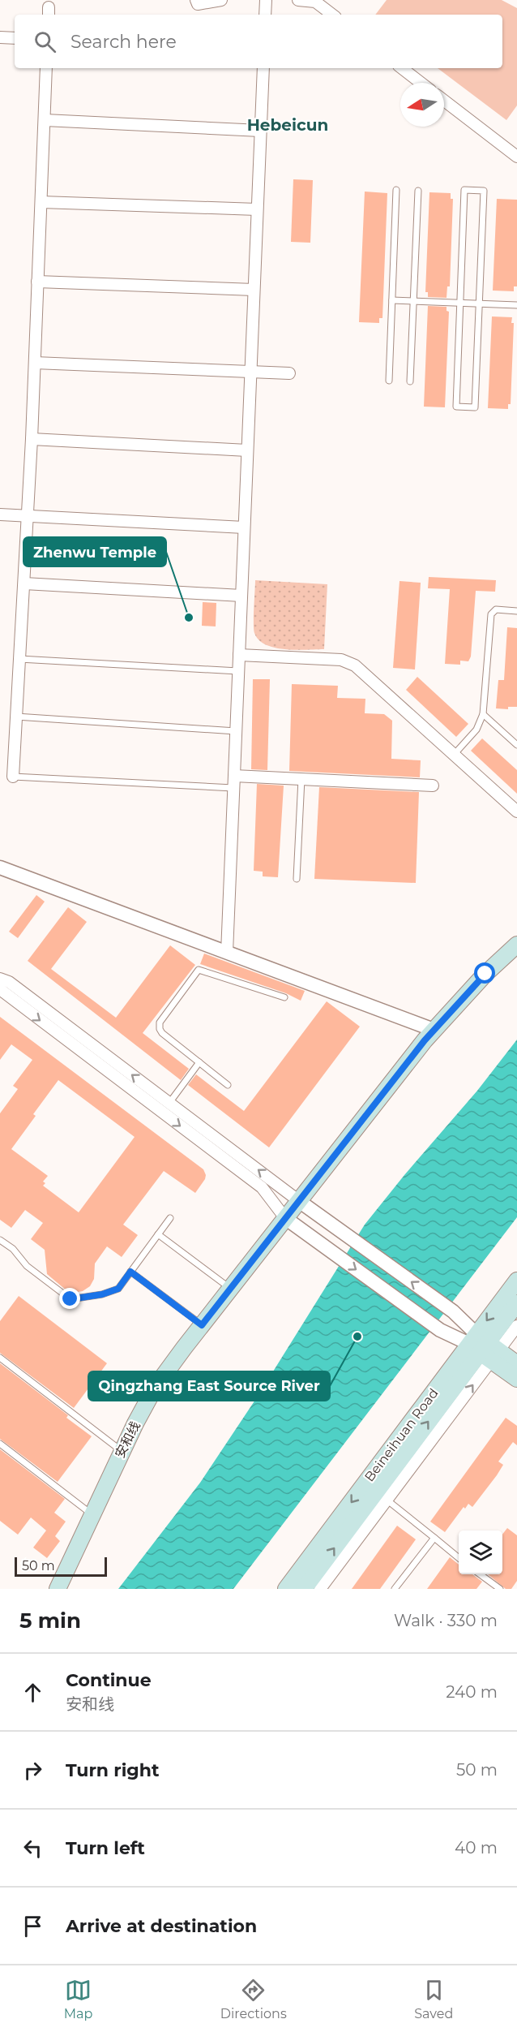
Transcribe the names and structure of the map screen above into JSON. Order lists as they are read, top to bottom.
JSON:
{
  "streets": {
    "main road": ["Beineihuan Road", "安和线"]
  },
  "districts": ["Hebeicun"],
  "places": ["Zhenwu Temple", "Qingzhang East Source River"],
  "scale_bar": "50 m",
  "north": "left",
  "page": {
    "search": "Search here",
    "scale": "50 m",
    "heading": ["5 min", "Walk · 330 m"],
    "list": [
      ["Continue", "安和线", "240 m"],
      ["Turn right", "50 m"],
      ["Turn left", "40 m"],
      "Arrive at destination"
    ],
    "nav": ["Map", "Directions", "Saved"]
  }
}
